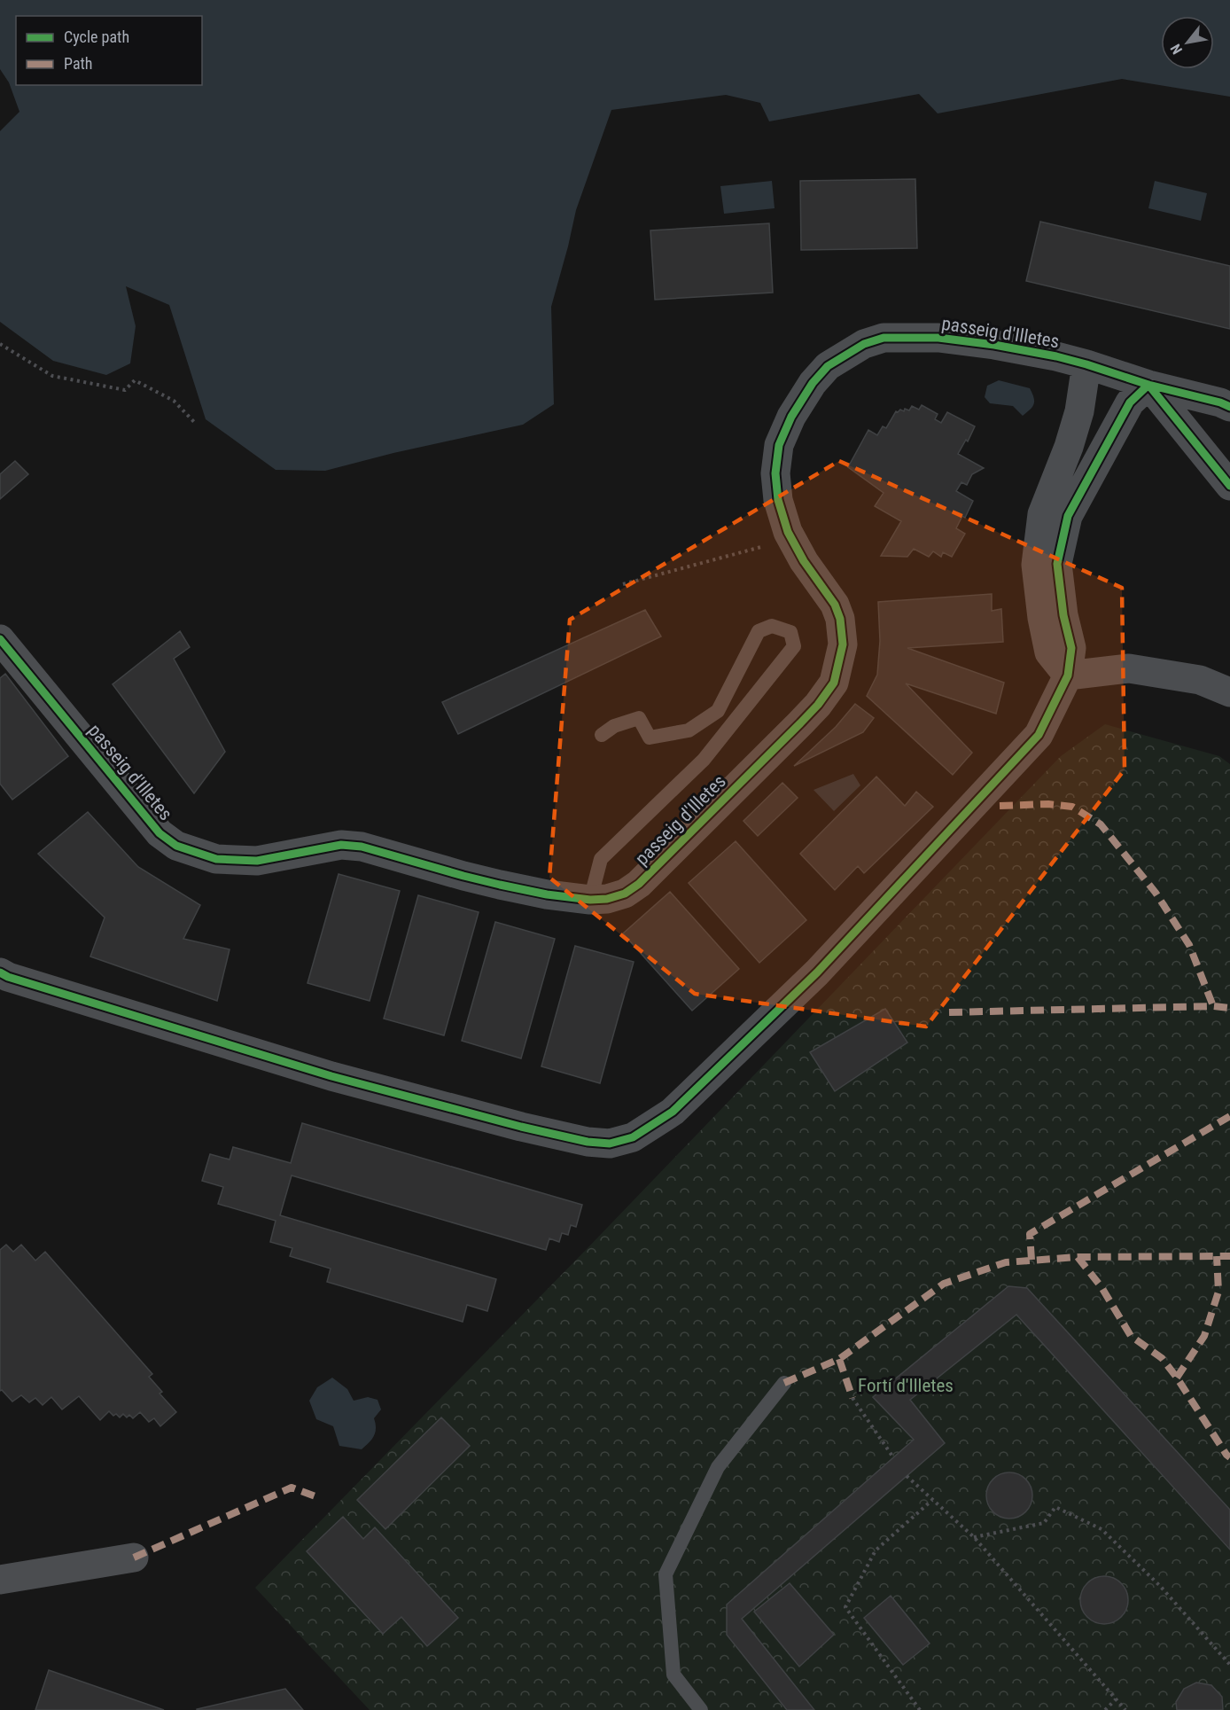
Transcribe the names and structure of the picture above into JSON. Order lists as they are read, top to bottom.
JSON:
{
  "streets": {
    "street": ["passeig d'Illetes"]
  },
  "parks": ["Fortí d'Illetes"],
  "legend": ["Cycle path", "Path"],
  "north": "bottom left"
}
